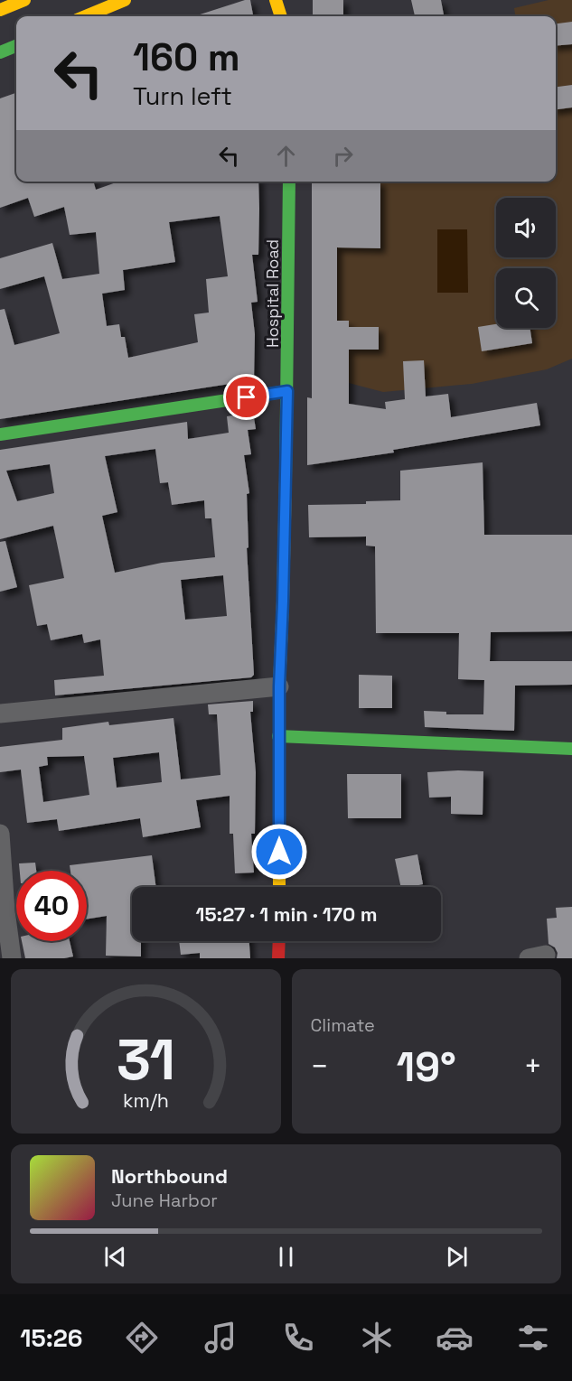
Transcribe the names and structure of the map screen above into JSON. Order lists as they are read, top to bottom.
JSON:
{
  "streets": {
    "main road": ["Hospital Road"]
  },
  "page": {
    "turn": ["160 m", "Turn left"],
    "limit": "40",
    "trip": "15:27 · 1 min · 170 m",
    "tile": "Climate",
    "heat": ["−", "19°", "+"],
    "song": ["Northbound", "June Harbor"],
    "tabs": "15:26",
    "gauge": ["31", "km/h"]
  }
}
